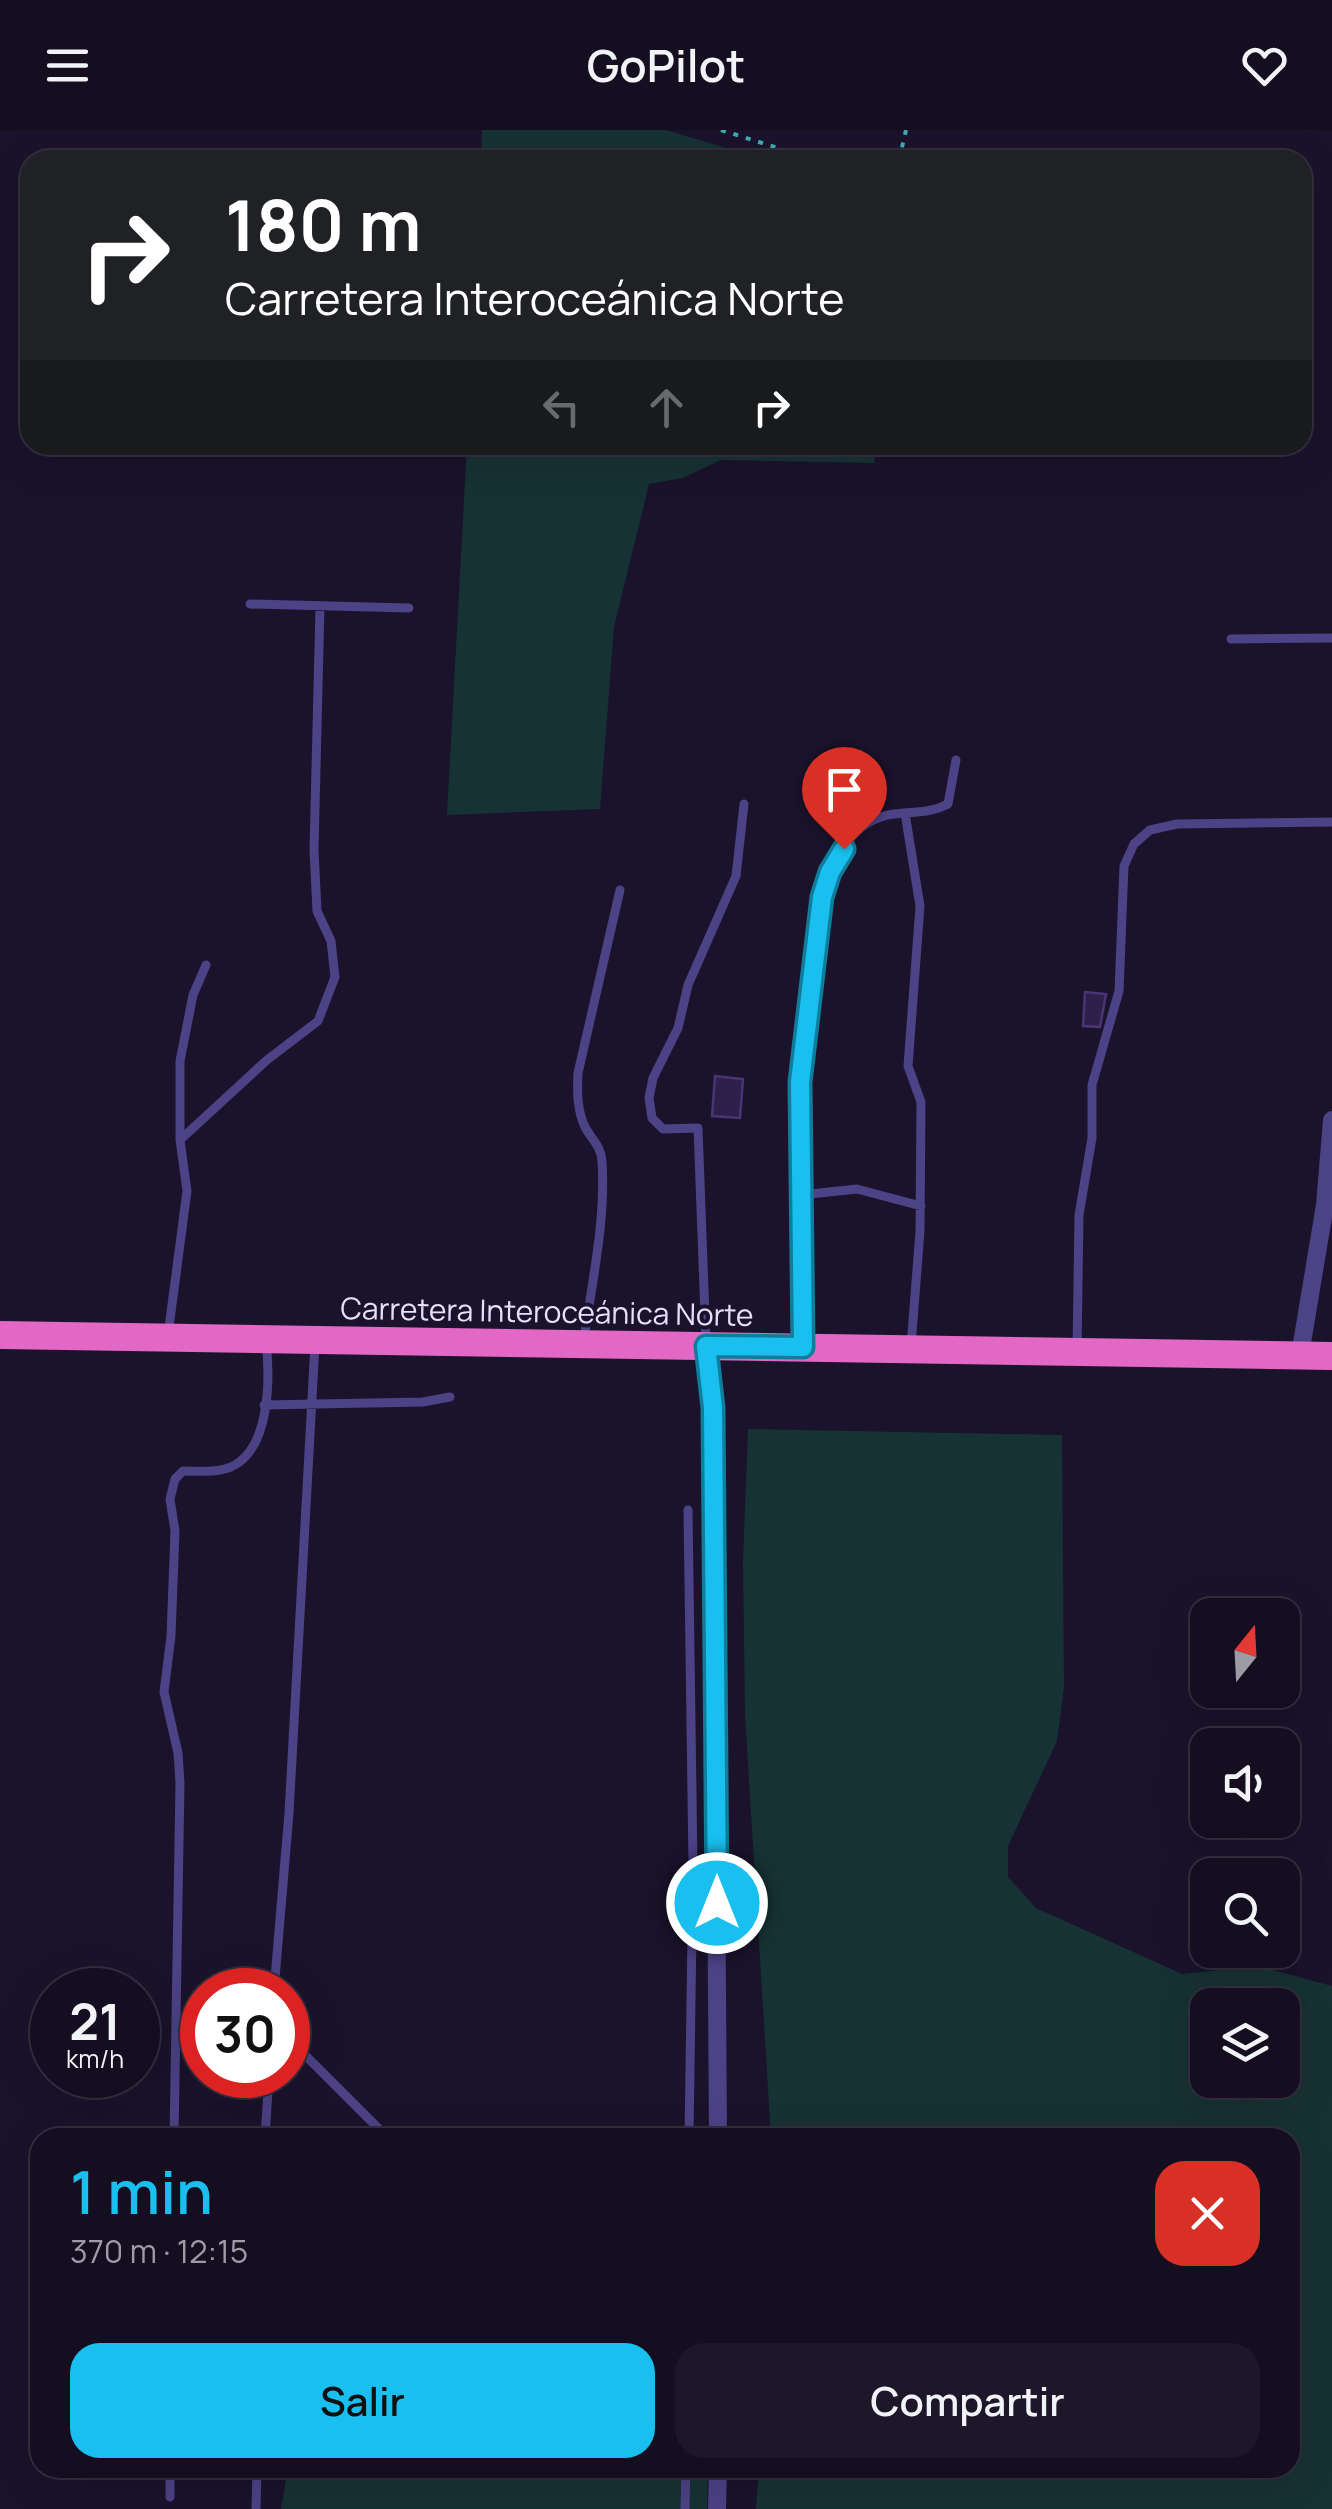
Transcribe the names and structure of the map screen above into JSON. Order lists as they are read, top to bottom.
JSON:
{
  "streets": {
    "highway": ["Carretera Interoceánica Norte"]
  },
  "north": "top",
  "page": {
    "header": "GoPilot",
    "turn": ["180 m", "Carretera Interoceánica Norte"],
    "speed": "21 km/h",
    "limit": "30",
    "heading": ["1 min", "370 m · 12:15"],
    "buttons": ["Salir", "Compartir"]
  }
}
